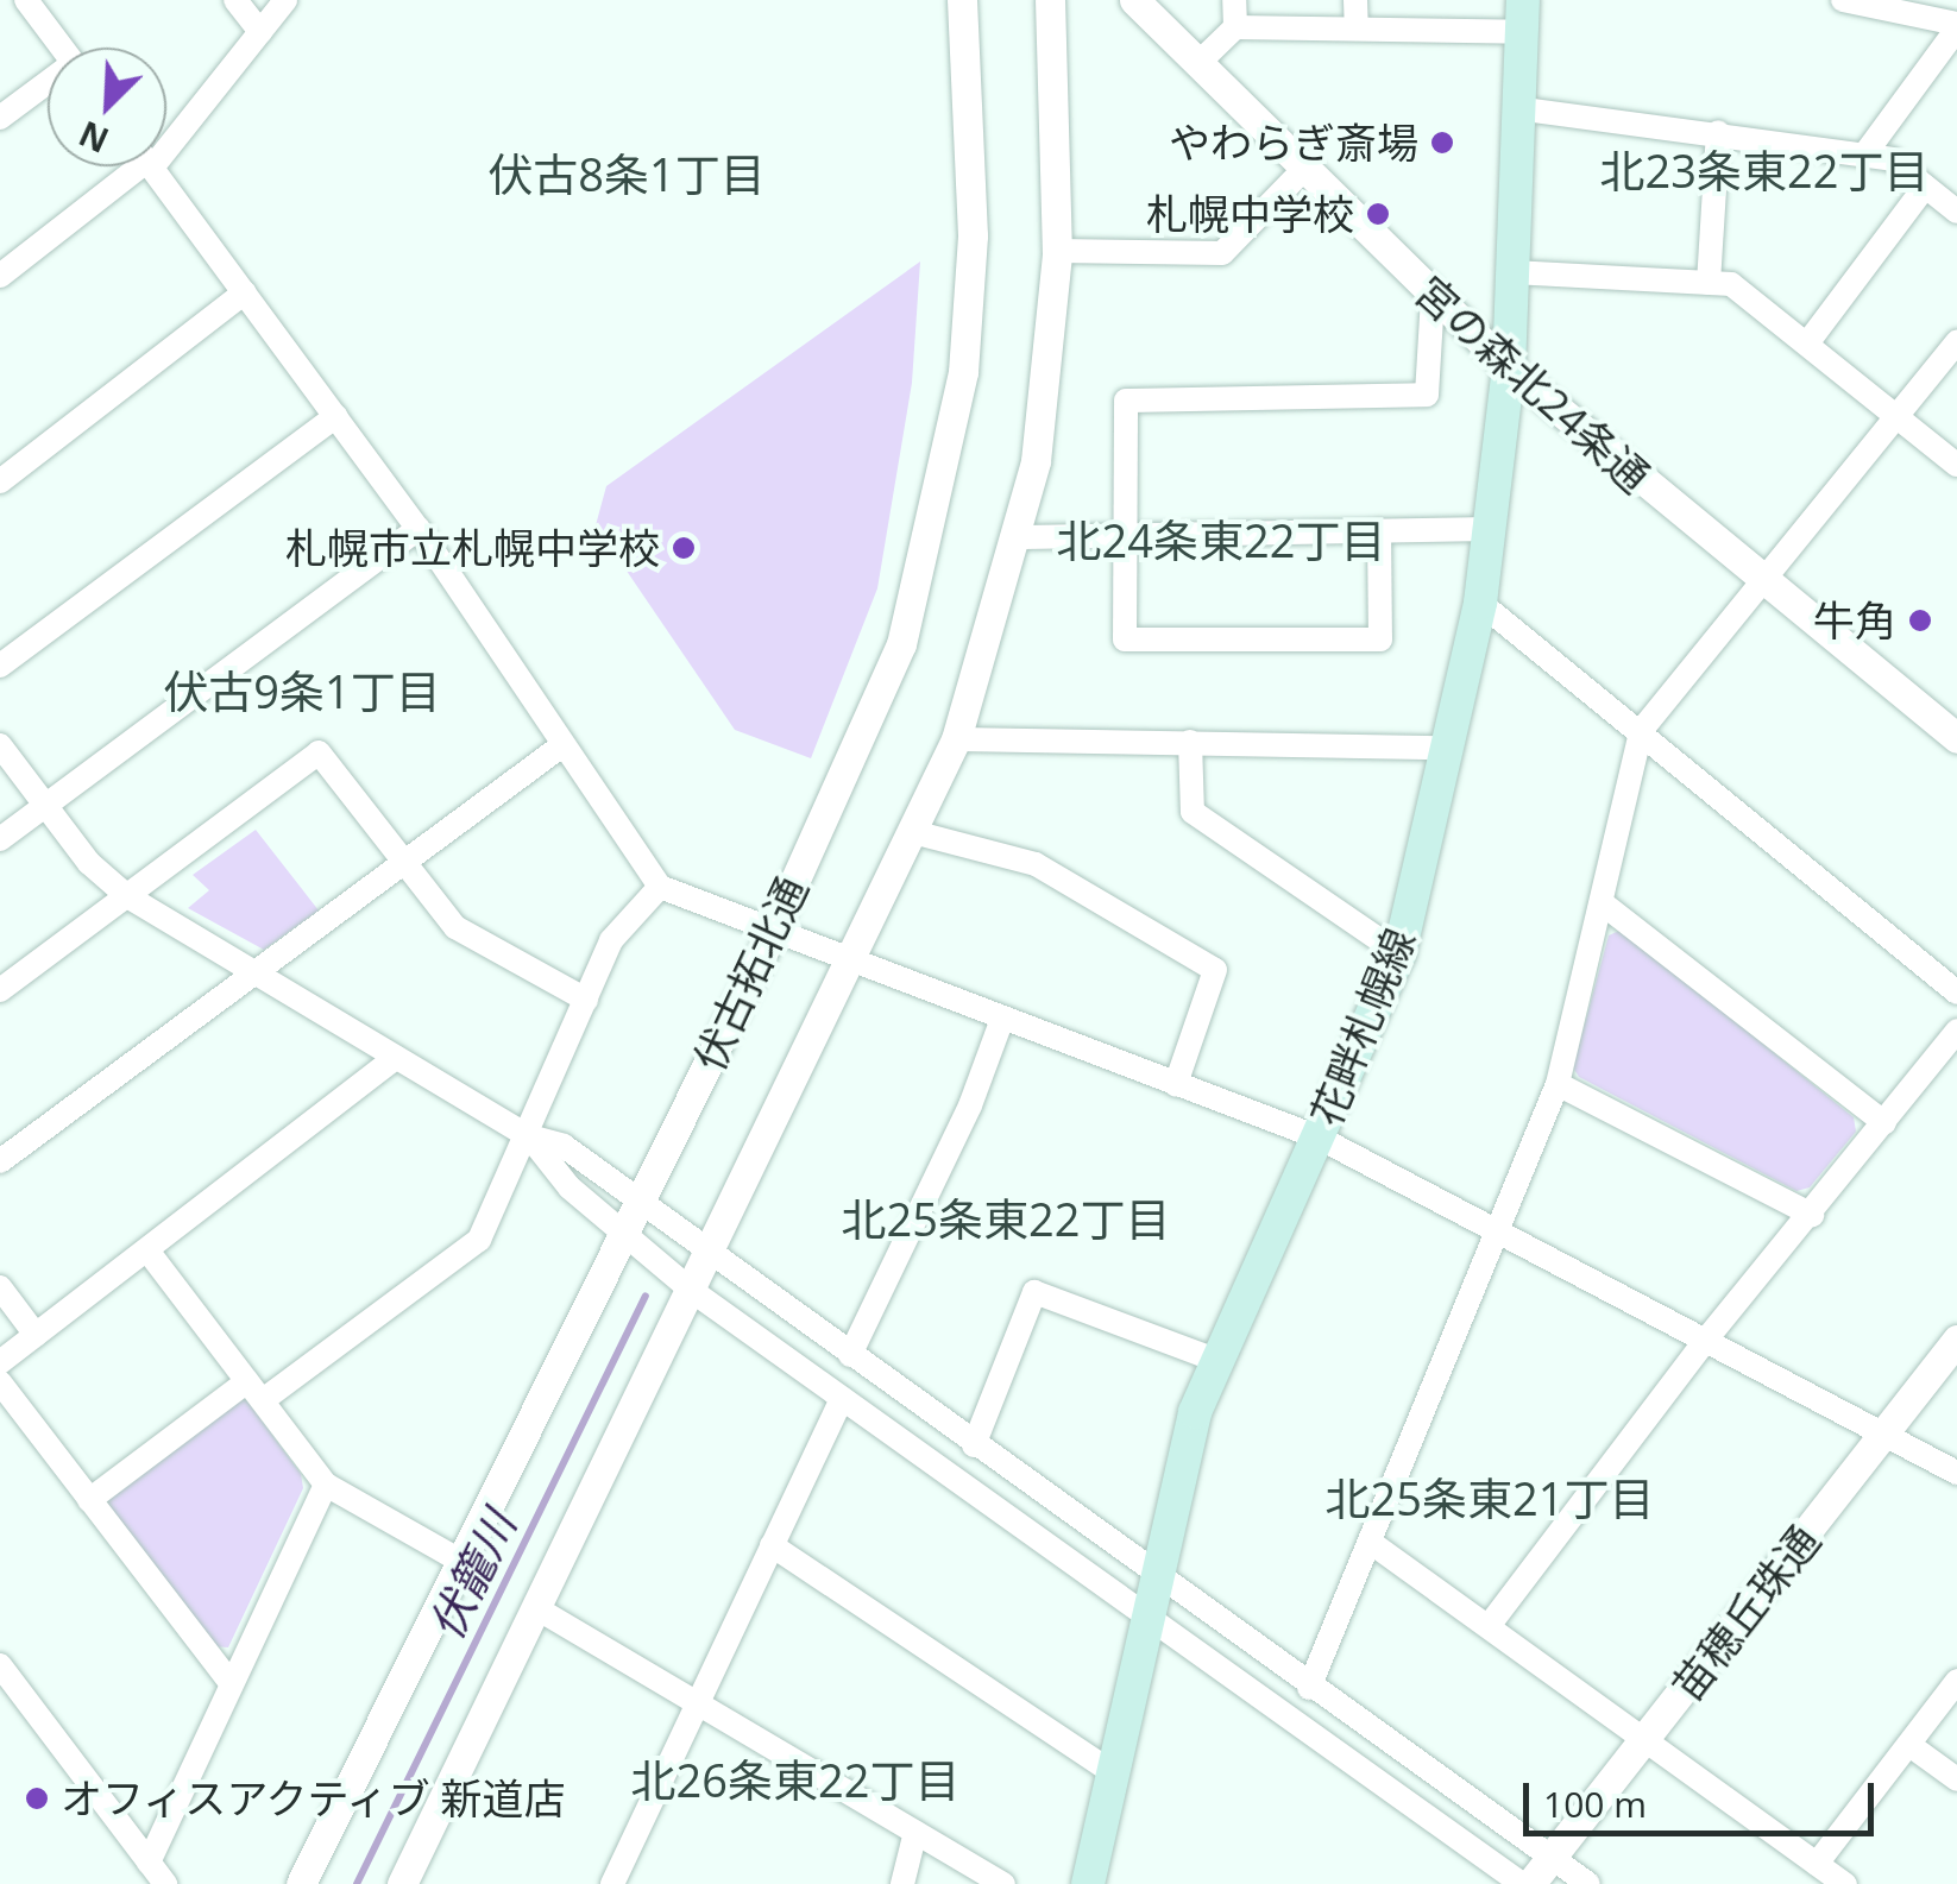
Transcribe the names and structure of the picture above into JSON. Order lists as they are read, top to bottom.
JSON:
{
  "streets": {
    "main road": ["花畔札幌線"],
    "street": ["宮の森北24条通", "伏古拓北通", "苗穂丘珠通"]
  },
  "crossings": [
    ["宮の森北24条通", "花畔札幌線"]
  ],
  "districts": [
    "北23条東22丁目",
    "伏古8条1丁目",
    "北24条東22丁目",
    "伏古9条1丁目",
    "北25条東22丁目",
    "北25条東21丁目",
    "北26条東22丁目"
  ],
  "water": ["伏籠川"],
  "places": [
    "やわらぎ斎場",
    "札幌中学校",
    "札幌市立札幌中学校",
    "牛角",
    "オフィスアクティブ 新道店"
  ],
  "scale_bar": "100 m",
  "north": "bottom left"
}
